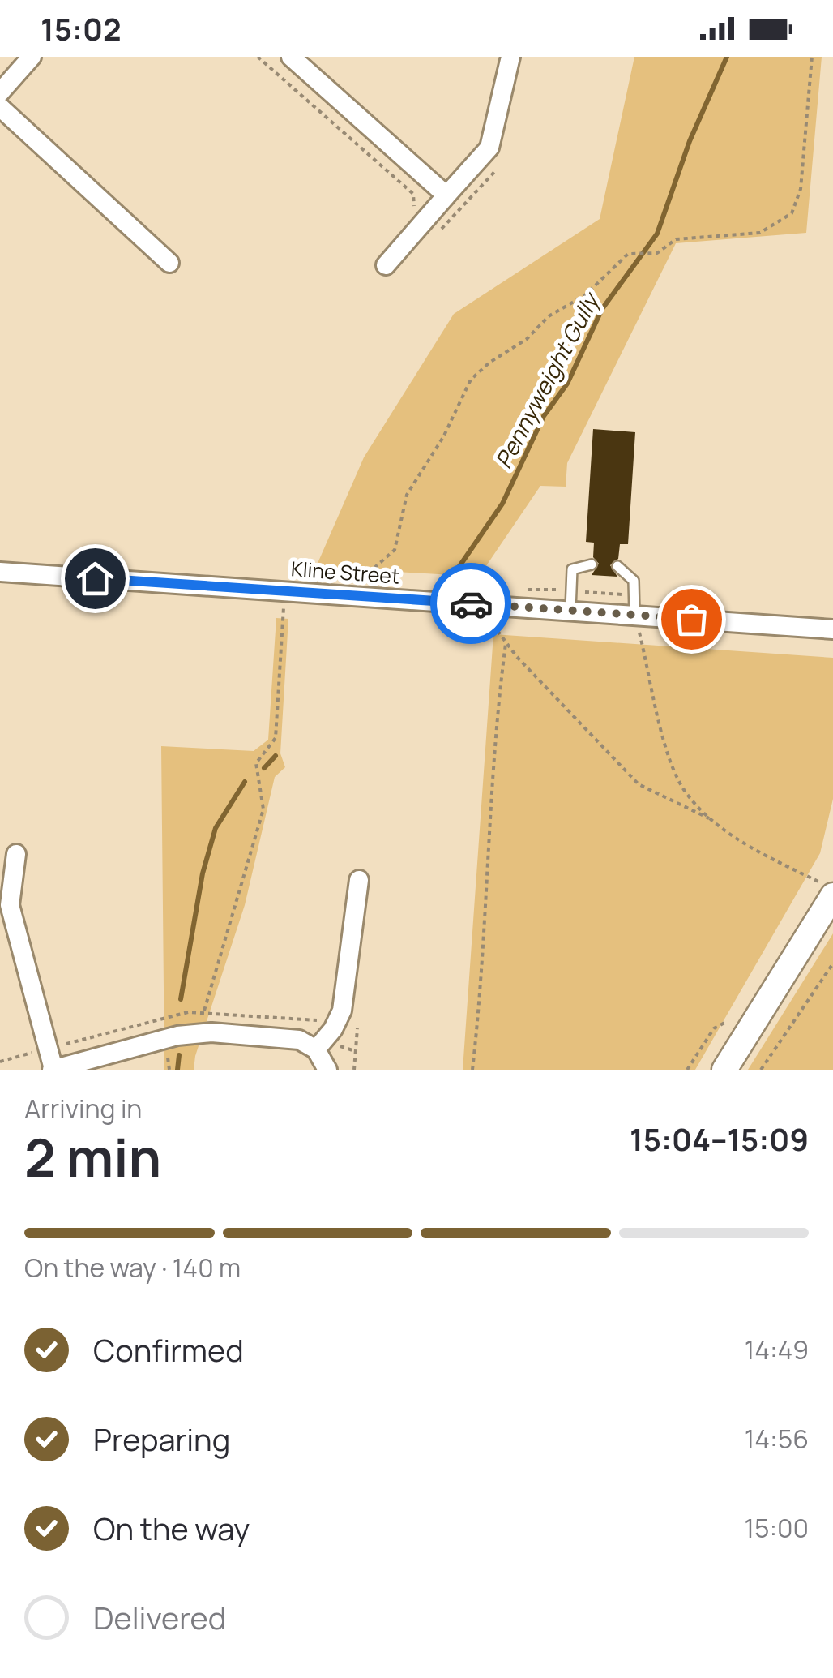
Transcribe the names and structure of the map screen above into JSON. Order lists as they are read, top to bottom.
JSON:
{
  "streets": {
    "street": ["Kline Street"]
  },
  "water": ["Pennyweight Gully"],
  "page": {
    "status": "15:02",
    "heading": ["2 min", "Arriving in", "15:04–15:09"],
    "bar": "On the way · 140 m",
    "list": [
      ["Confirmed", "14:49"],
      ["Preparing", "14:56"],
      ["On the way", "15:00"],
      "Delivered"
    ]
  }
}
